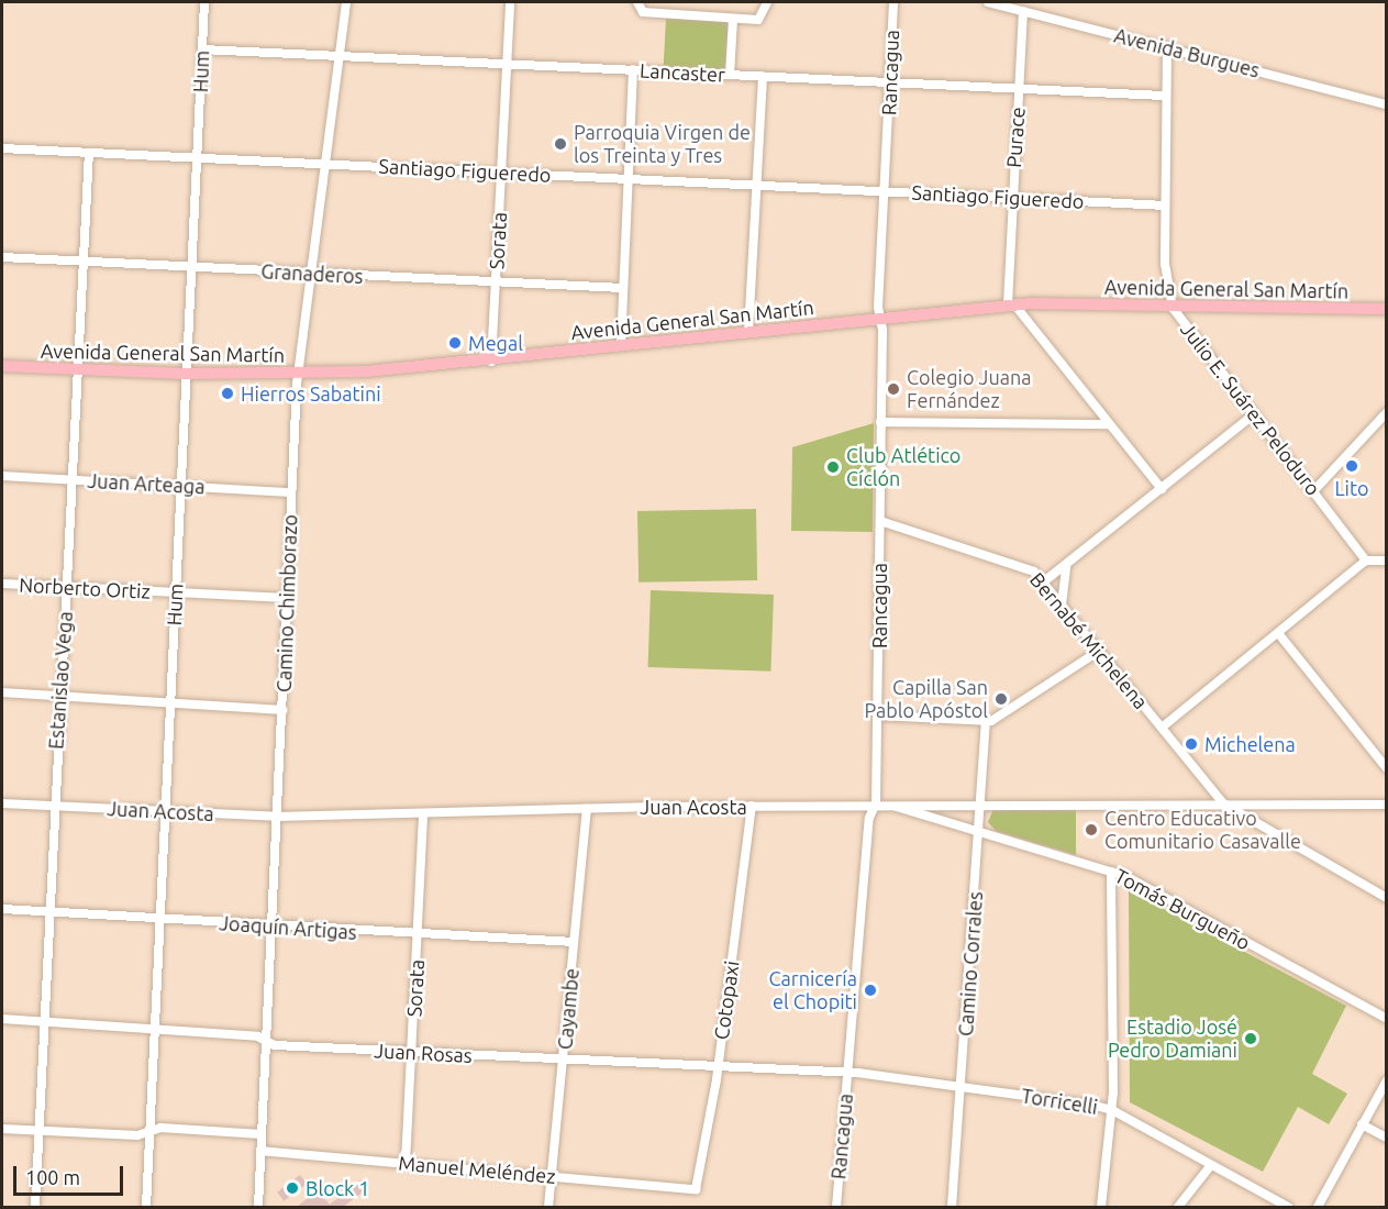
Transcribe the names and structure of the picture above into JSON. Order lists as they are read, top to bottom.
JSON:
{
  "streets": {
    "main road": ["Avenida General San Martín"],
    "street": [
      "Avenida Burgues",
      "Hum",
      "Lancaster",
      "Rancagua",
      "Purace",
      "Santiago Figueredo",
      "Sorata",
      "Granaderos",
      "Julio E. Suárez Peloduro",
      "Juan Arteaga",
      "Norberto Ortiz",
      "Camino Chimborazo",
      "Bernabé Michelena",
      "Estanislao Vega",
      "Juan Acosta",
      "Tomás Burgueño",
      "Joaquín Artigas",
      "Camino Corrales",
      "Cotopaxi",
      "Cayambe",
      "Juan Rosas",
      "Torricelli",
      "Manuel Meléndez"
    ]
  },
  "crossings": [
    ["Avenida Burgues", "Purace"],
    ["Avenida Burgues", "Julio E. Suárez Peloduro"],
    ["Hum", "Lancaster"],
    ["Hum", "Santiago Figueredo"],
    ["Hum", "Granaderos"],
    ["Hum", "Avenida General San Martín"],
    ["Hum", "Juan Arteaga"],
    ["Hum", "Norberto Ortiz"],
    ["Hum", "Juan Acosta"],
    ["Hum", "Joaquín Artigas"],
    ["Hum", "Juan Rosas"],
    ["Lancaster", "Rancagua"],
    ["Lancaster", "Purace"],
    ["Lancaster", "Sorata"],
    ["Lancaster", "Julio E. Suárez Peloduro"],
    ["Lancaster", "Camino Chimborazo"],
    ["Rancagua", "Santiago Figueredo"],
    ["Rancagua", "Avenida General San Martín"],
    ["Rancagua", "Bernabé Michelena"],
    ["Rancagua", "Juan Acosta"],
    ["Rancagua", "Juan Rosas"],
    ["Rancagua", "Torricelli"],
    ["Purace", "Santiago Figueredo"],
    ["Purace", "Avenida General San Martín"],
    ["Santiago Figueredo", "Sorata"],
    ["Santiago Figueredo", "Julio E. Suárez Peloduro"],
    ["Santiago Figueredo", "Camino Chimborazo"],
    ["Santiago Figueredo", "Estanislao Vega"],
    ["Sorata", "Granaderos"],
    ["Sorata", "Avenida General San Martín"],
    ["Sorata", "Juan Acosta"],
    ["Sorata", "Joaquín Artigas"],
    ["Sorata", "Juan Rosas"],
    ["Sorata", "Manuel Meléndez"],
    ["Granaderos", "Camino Chimborazo"],
    ["Granaderos", "Estanislao Vega"],
    ["Avenida General San Martín", "Julio E. Suárez Peloduro"],
    ["Avenida General San Martín", "Camino Chimborazo"],
    ["Avenida General San Martín", "Estanislao Vega"],
    ["Juan Arteaga", "Camino Chimborazo"],
    ["Juan Arteaga", "Estanislao Vega"],
    ["Norberto Ortiz", "Camino Chimborazo"],
    ["Norberto Ortiz", "Estanislao Vega"],
    ["Camino Chimborazo", "Juan Acosta"],
    ["Camino Chimborazo", "Joaquín Artigas"],
    ["Camino Chimborazo", "Juan Rosas"],
    ["Camino Chimborazo", "Manuel Meléndez"],
    ["Bernabé Michelena", "Juan Acosta"],
    ["Estanislao Vega", "Juan Acosta"],
    ["Estanislao Vega", "Joaquín Artigas"],
    ["Estanislao Vega", "Juan Rosas"],
    ["Juan Acosta", "Tomás Burgueño"],
    ["Juan Acosta", "Camino Corrales"],
    ["Juan Acosta", "Cotopaxi"],
    ["Juan Acosta", "Cayambe"],
    ["Tomás Burgueño", "Camino Corrales"],
    ["Joaquín Artigas", "Cayambe"],
    ["Camino Corrales", "Torricelli"],
    ["Cotopaxi", "Juan Rosas"],
    ["Cotopaxi", "Manuel Meléndez"],
    ["Cayambe", "Juan Rosas"],
    ["Cayambe", "Manuel Meléndez"],
    ["Juan Rosas", "Torricelli"]
  ],
  "places": [
    "Parroquia Virgen de los Treinta y Tres",
    "Megal",
    "Colegio Juana Fernández",
    "Hierros Sabatini",
    "Lito",
    "Club Atlético Cíclón",
    "Capilla San Pablo Apóstol",
    "Michelena",
    "Centro Educativo Comunitario Casavalle",
    "Carnicería el Chopiti",
    "Estadio José Pedro Damiani",
    "Block 1"
  ],
  "scale_bar": "100 m"
}
